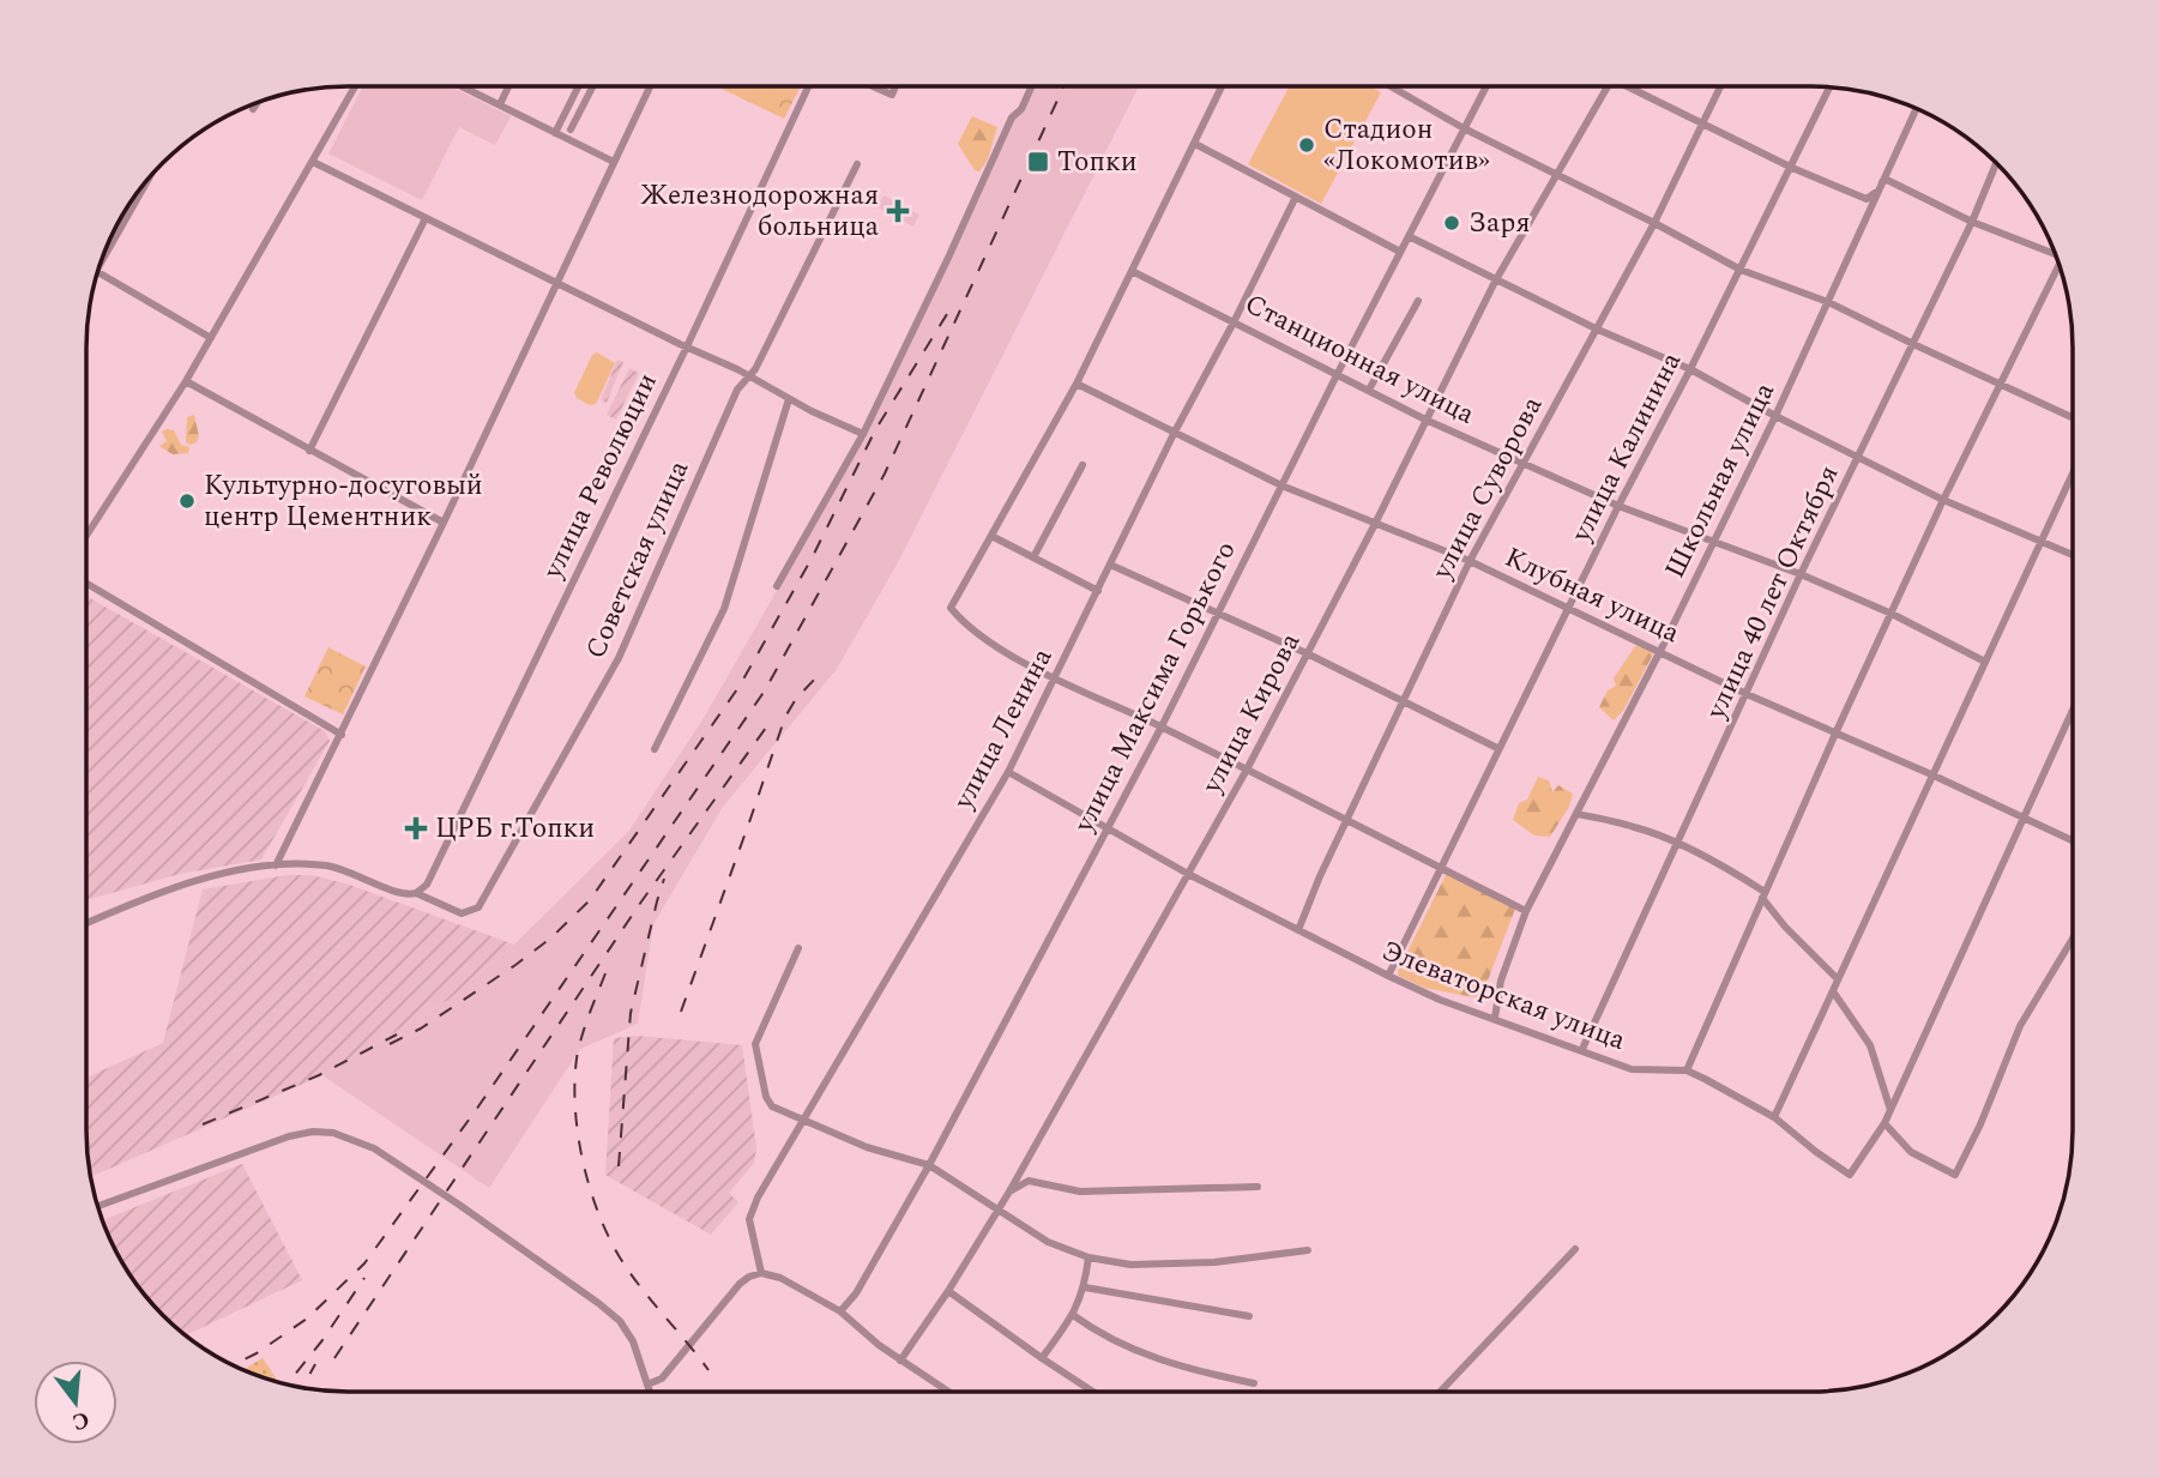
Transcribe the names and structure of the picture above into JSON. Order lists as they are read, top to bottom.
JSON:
{
  "streets": {
    "street": [
      "Станционная улица",
      "улица Калинина",
      "улица Революции",
      "Школьная улица",
      "улица Суворова",
      "Советская улица",
      "улица 40 лет Октября",
      "Клубная улица",
      "улица Максима Горького",
      "улица Кирова",
      "улица Ленина",
      "Элеваторская улица"
    ]
  },
  "crossings": [
    ["Станционная улица", "улица Калинина"],
    ["Станционная улица", "Школьная улица"],
    ["Станционная улица", "улица Суворова"],
    ["Станционная улица", "улица 40 лет Октября"],
    ["Станционная улица", "улица Максима Горького"],
    ["Станционная улица", "улица Кирова"],
    ["Станционная улица", "улица Ленина"],
    ["улица Калинина", "Клубная улица"],
    ["улица Калинина", "Элеваторская улица"],
    ["улица Революции", "Советская улица"],
    ["Школьная улица", "Клубная улица"],
    ["Школьная улица", "Элеваторская улица"],
    ["улица Суворова", "Клубная улица"],
    ["улица Суворова", "Элеваторская улица"],
    ["улица 40 лет Октября", "Клубная улица"],
    ["улица 40 лет Октября", "Элеваторская улица"],
    ["Клубная улица", "улица Максима Горького"],
    ["Клубная улица", "улица Кирова"],
    ["Клубная улица", "улица Ленина"],
    ["улица Максима Горького", "Элеваторская улица"],
    ["улица Кирова", "Элеваторская улица"],
    ["улица Ленина", "Элеваторская улица"]
  ],
  "places": {
    "other": ["Стадион «Локомотив»", "Заря", "Культурно-досуговый центр Цементник"],
    "transit": ["Топки"],
    "health": ["Железнодорожная больница", "ЦРБ г.Топки"]
  },
  "north": "bottom"
}
